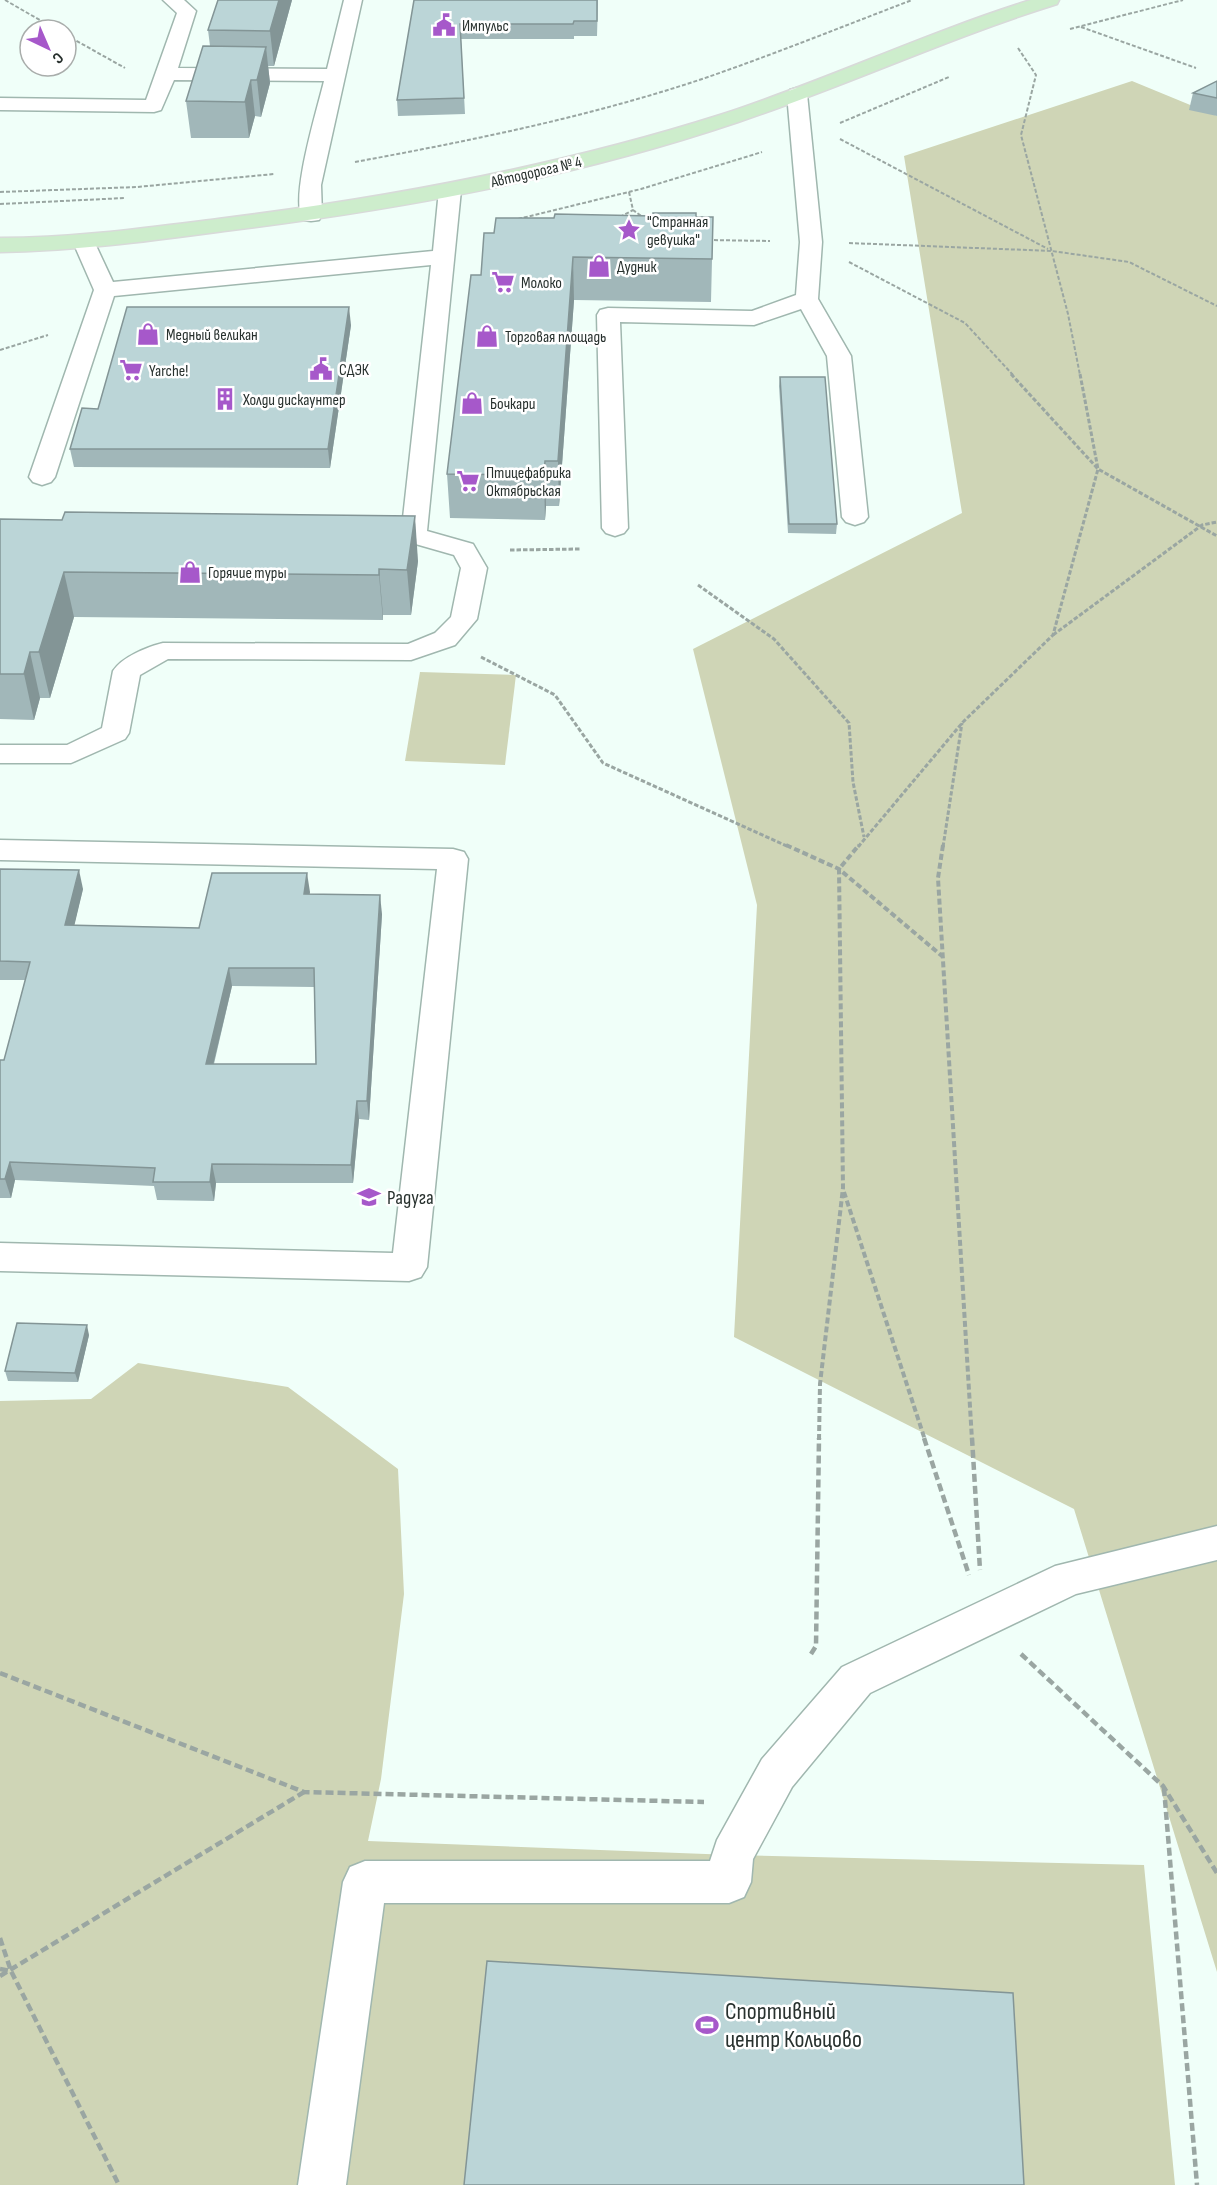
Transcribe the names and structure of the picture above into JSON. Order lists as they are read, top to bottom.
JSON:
{
  "streets": {
    "main road": ["Автодорога № 4"]
  },
  "places": {
    "public building": ["Импульс", "СДЭК"],
    "place": ["\"Странная девушка\""],
    "shop": [
      "Дудник",
      "Медный великан",
      "Торговая площадь",
      "Бочкари",
      "Горячие туры"
    ],
    "supermarket": ["Молоко", "Yarche!", "Птицефабрика Октябрьская"],
    "building": ["Холди дискаунтер"],
    "school or university": ["Радуга"],
    "sports": ["Спортивный центр Кольцово"]
  },
  "north": "bottom right"
}
